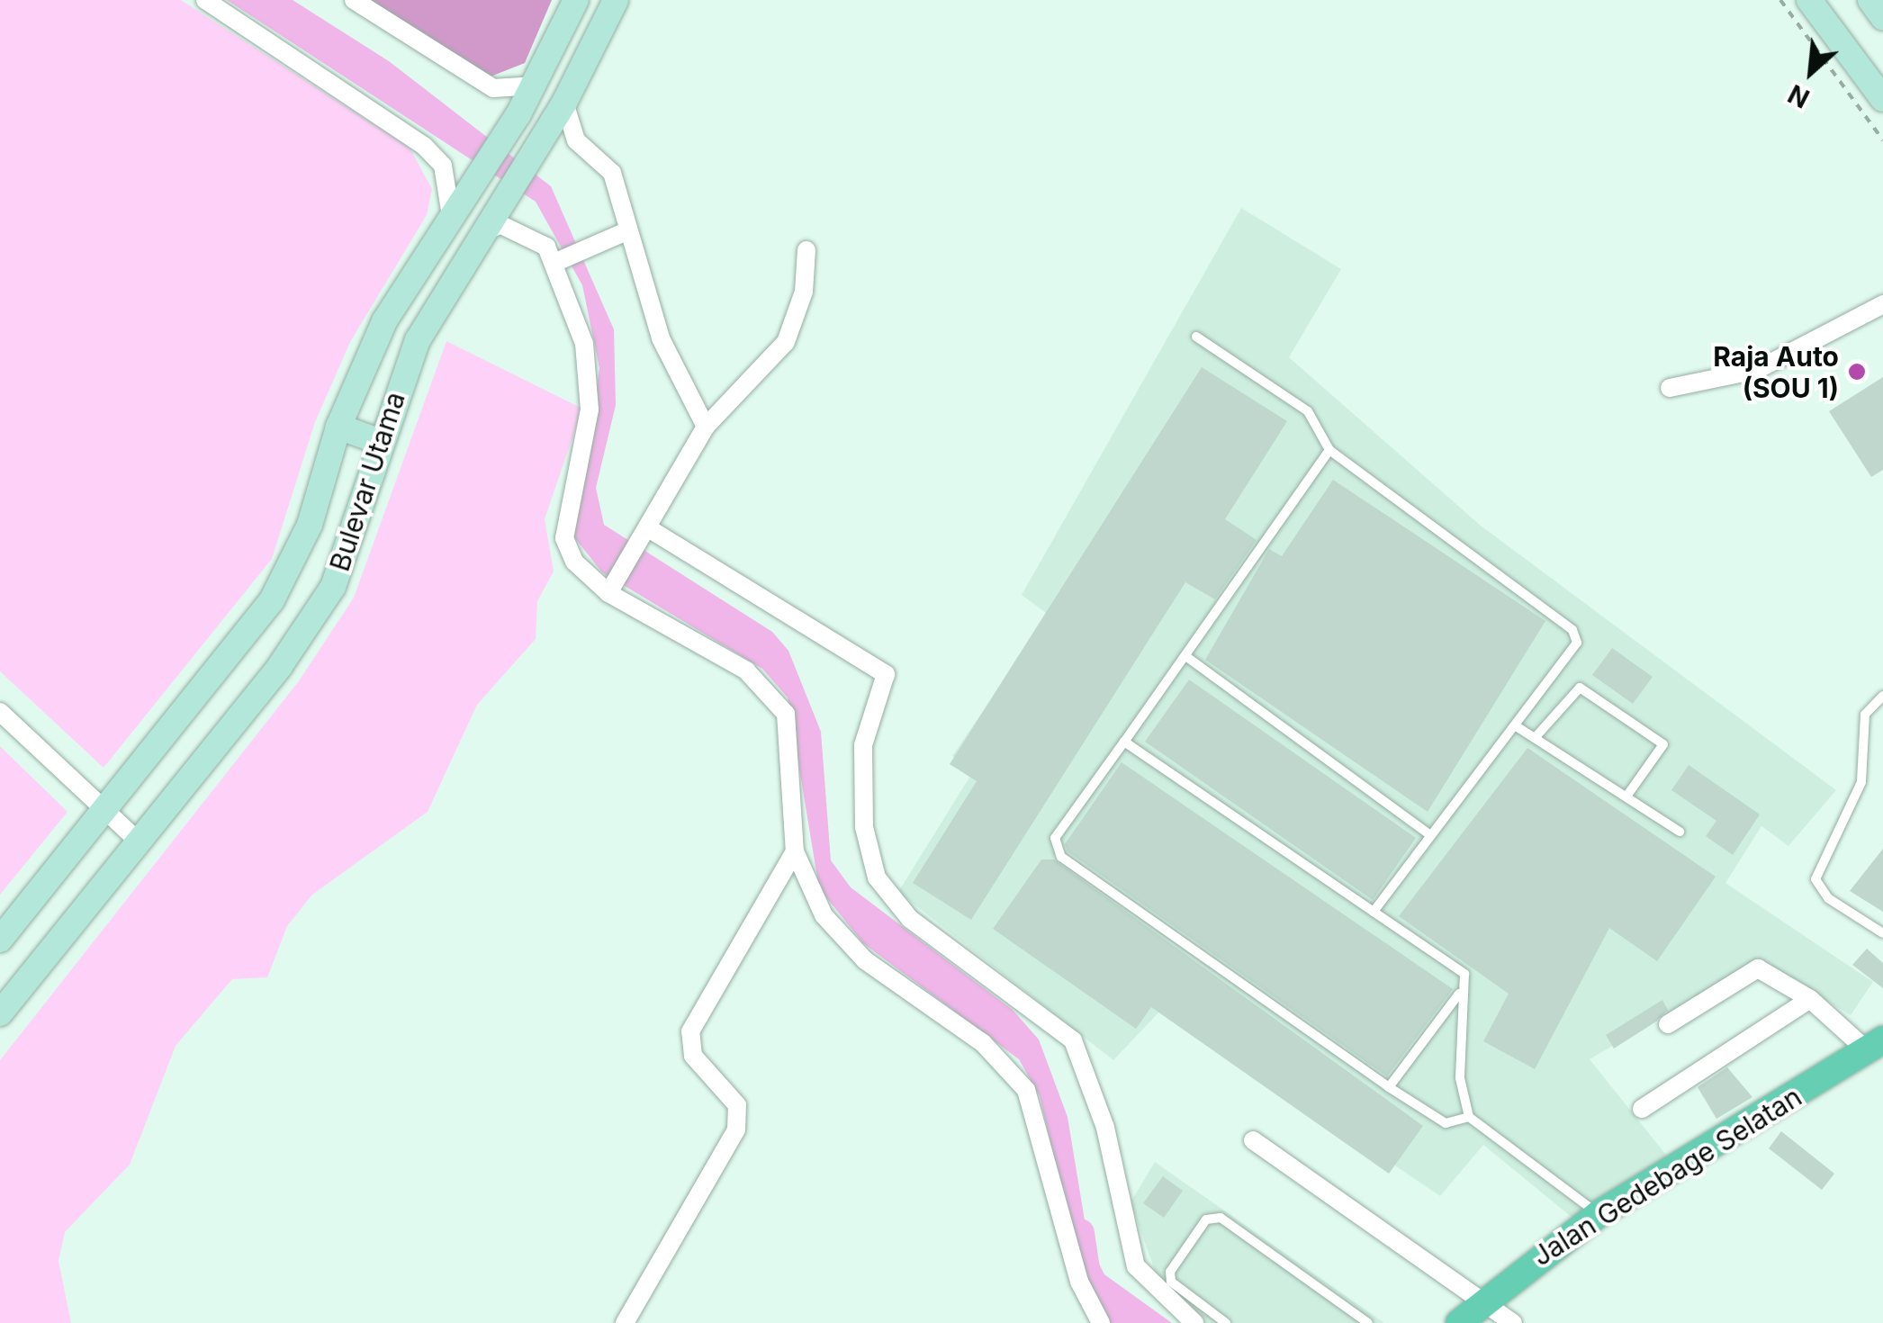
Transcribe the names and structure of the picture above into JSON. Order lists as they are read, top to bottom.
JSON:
{
  "streets": {
    "main road": ["Bulevar Utama", "Jalan Gedebage Selatan"]
  },
  "places": ["Raja Auto (SOU 1)"],
  "north": "bottom left"
}
